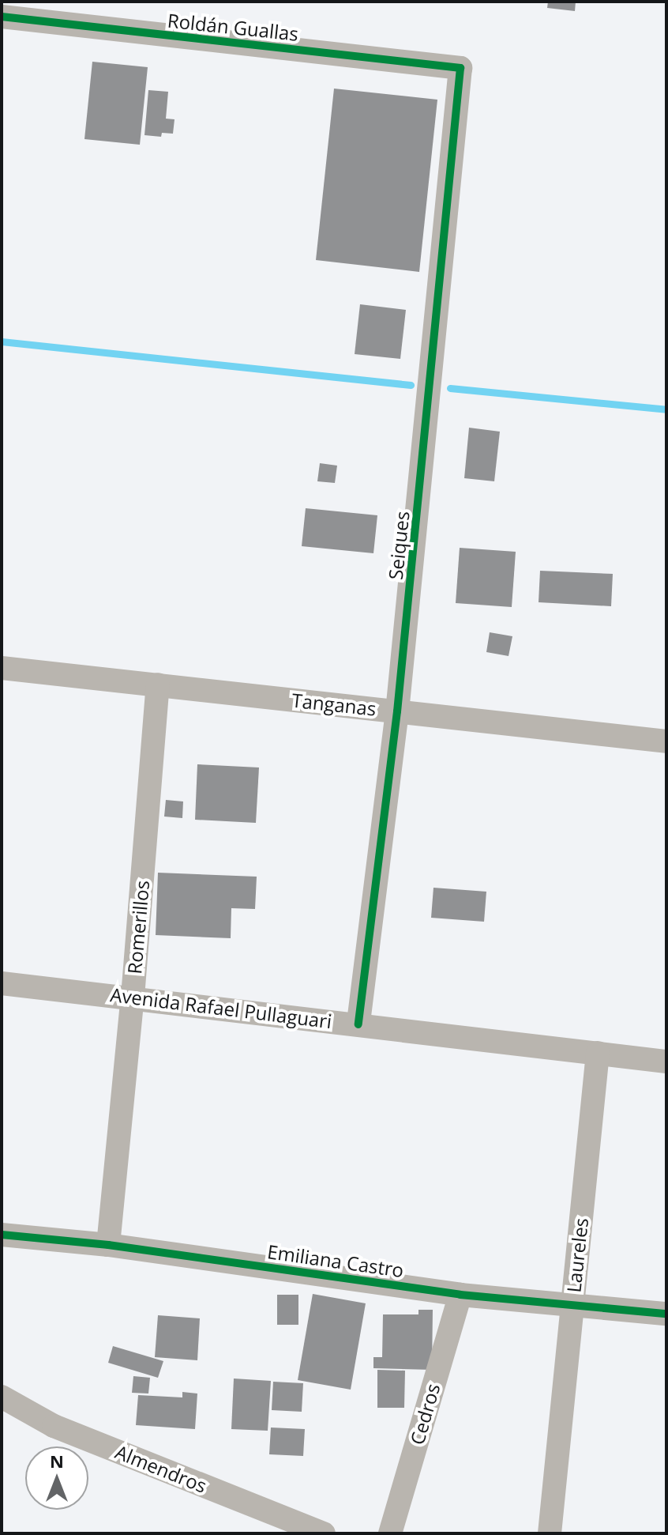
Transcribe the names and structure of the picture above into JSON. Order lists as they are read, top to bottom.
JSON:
{
  "streets": {
    "street": [
      "Roldán Guallas",
      "Seiques",
      "Tanganas",
      "Romerillos",
      "Avenida Rafael Pullaguari",
      "Laureles",
      "Emiliana Castro",
      "Cedros",
      "Almendros"
    ]
  },
  "crossings": [
    ["Roldán Guallas", "Seiques"],
    ["Seiques", "Tanganas"],
    ["Seiques", "Avenida Rafael Pullaguari"],
    ["Tanganas", "Romerillos"],
    ["Romerillos", "Avenida Rafael Pullaguari"],
    ["Romerillos", "Emiliana Castro"],
    ["Avenida Rafael Pullaguari", "Laureles"],
    ["Laureles", "Emiliana Castro"],
    ["Emiliana Castro", "Cedros"]
  ],
  "north": "top"
}
